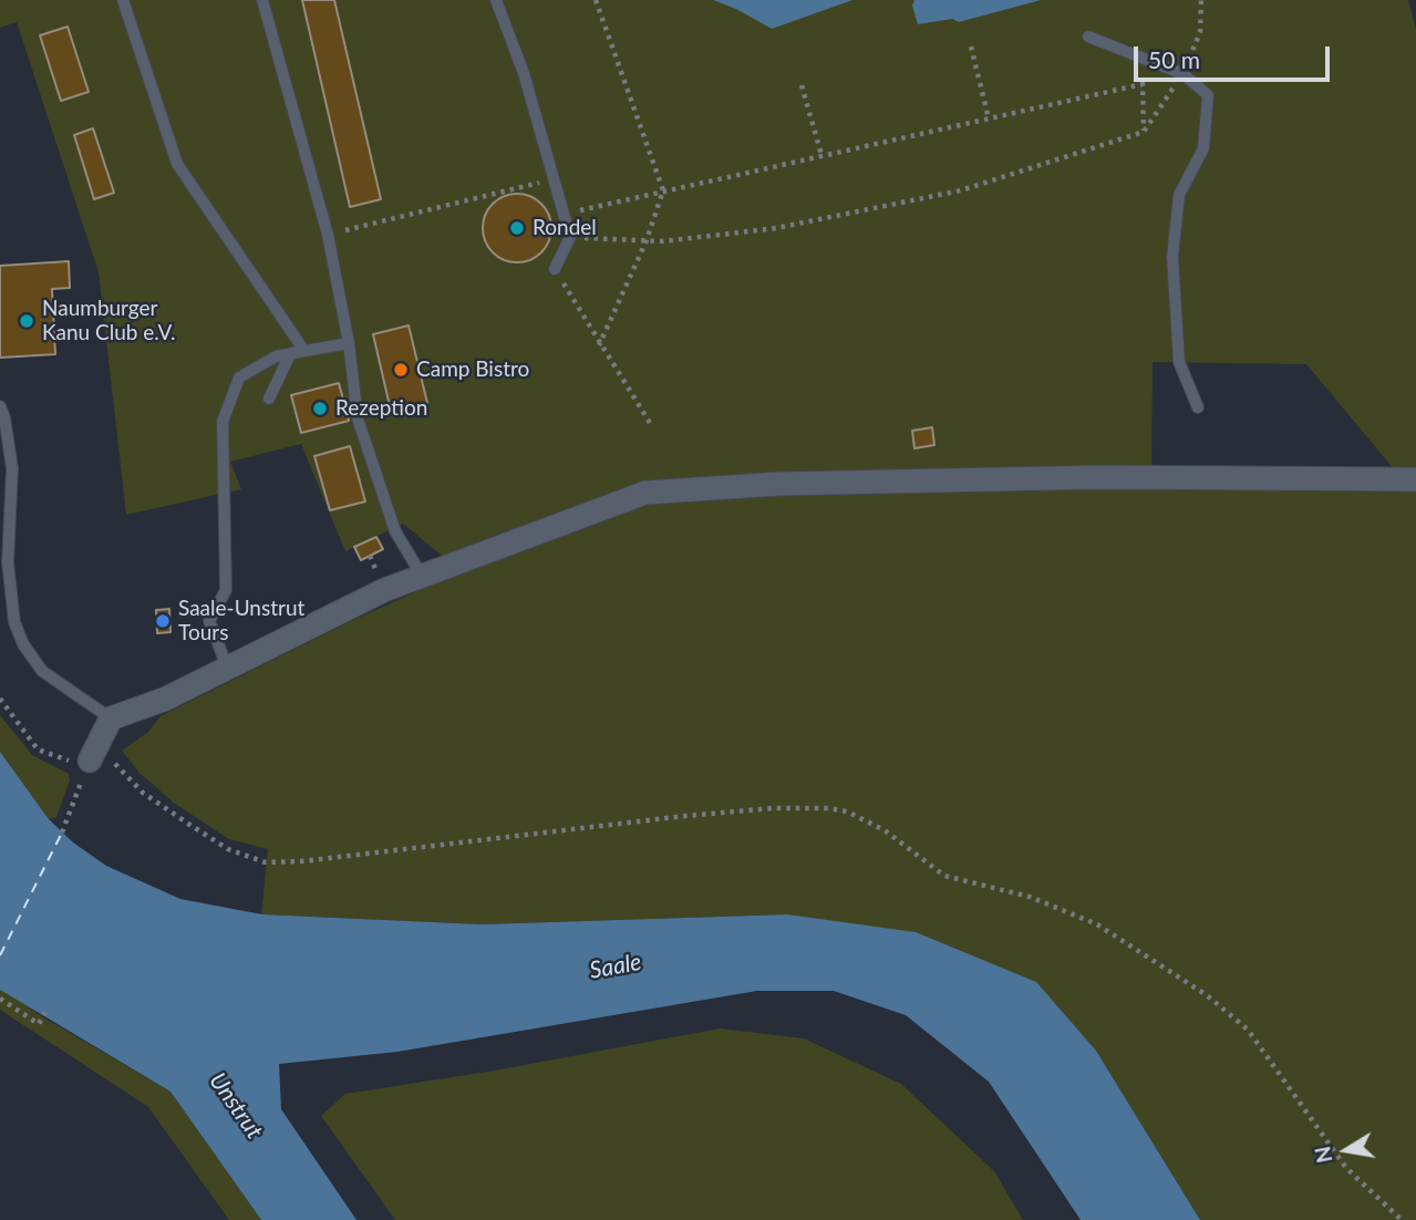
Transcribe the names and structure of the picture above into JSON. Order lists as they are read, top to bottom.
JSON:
{
  "water": ["Saale", "Unstrut"],
  "places": [
    "Rondel",
    "Naumburger Kanu Club e.V.",
    "Camp Bistro",
    "Rezeption",
    "Saale-Unstrut Tours"
  ],
  "scale_bar": "50 m",
  "north": "left"
}
